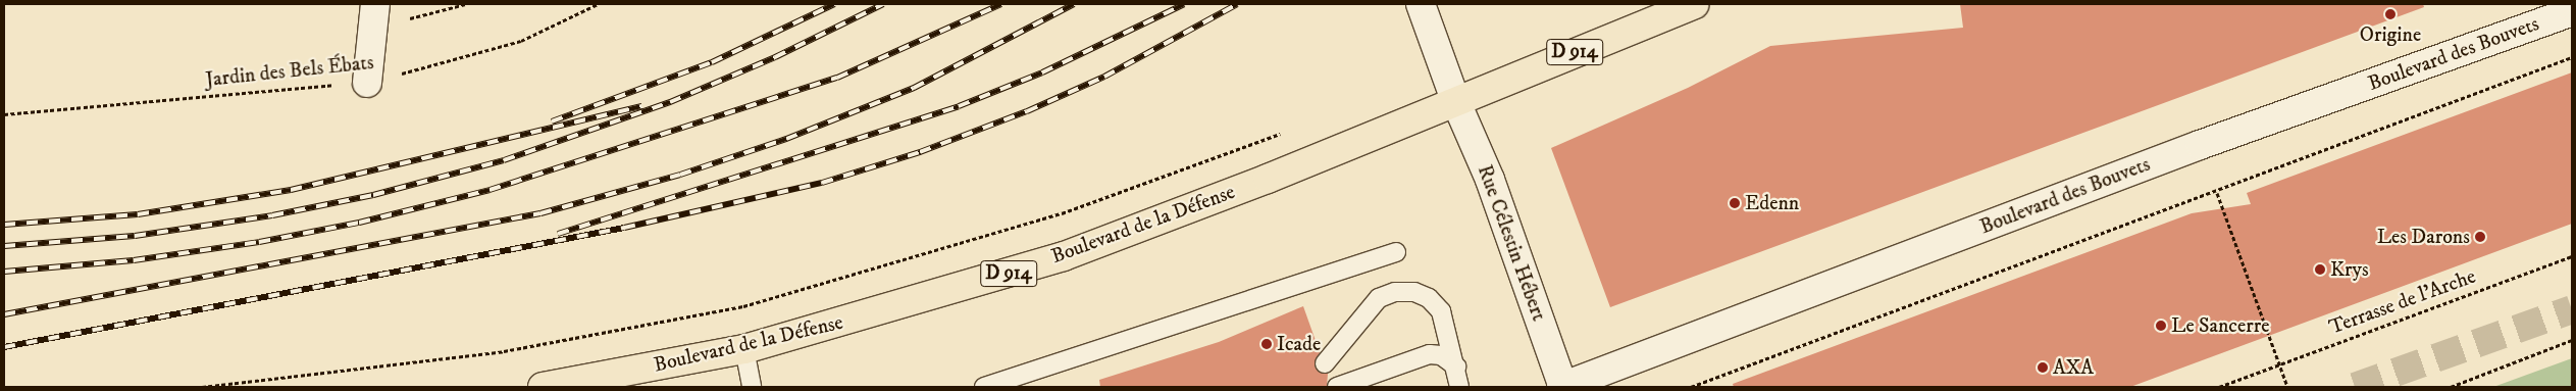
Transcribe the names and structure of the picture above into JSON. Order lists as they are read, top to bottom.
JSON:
{
  "streets": {
    "main road": [
      "D 914",
      "Boulevard des Bouvets",
      "Boulevard de la Défense",
      "Rue Célestin Hébert"
    ],
    "path": ["Jardin des Bels Ébats", "Terrasse de l'Arche"]
  },
  "crossings": [
    ["Boulevard des Bouvets", "Rue Célestin Hébert"],
    ["Boulevard de la Défense", "Rue Célestin Hébert"]
  ],
  "places": [
    "Origine",
    "Edenn",
    "Les Darons",
    "Krys",
    "Le Sancerre",
    "Icade",
    "AXA"
  ]
}
